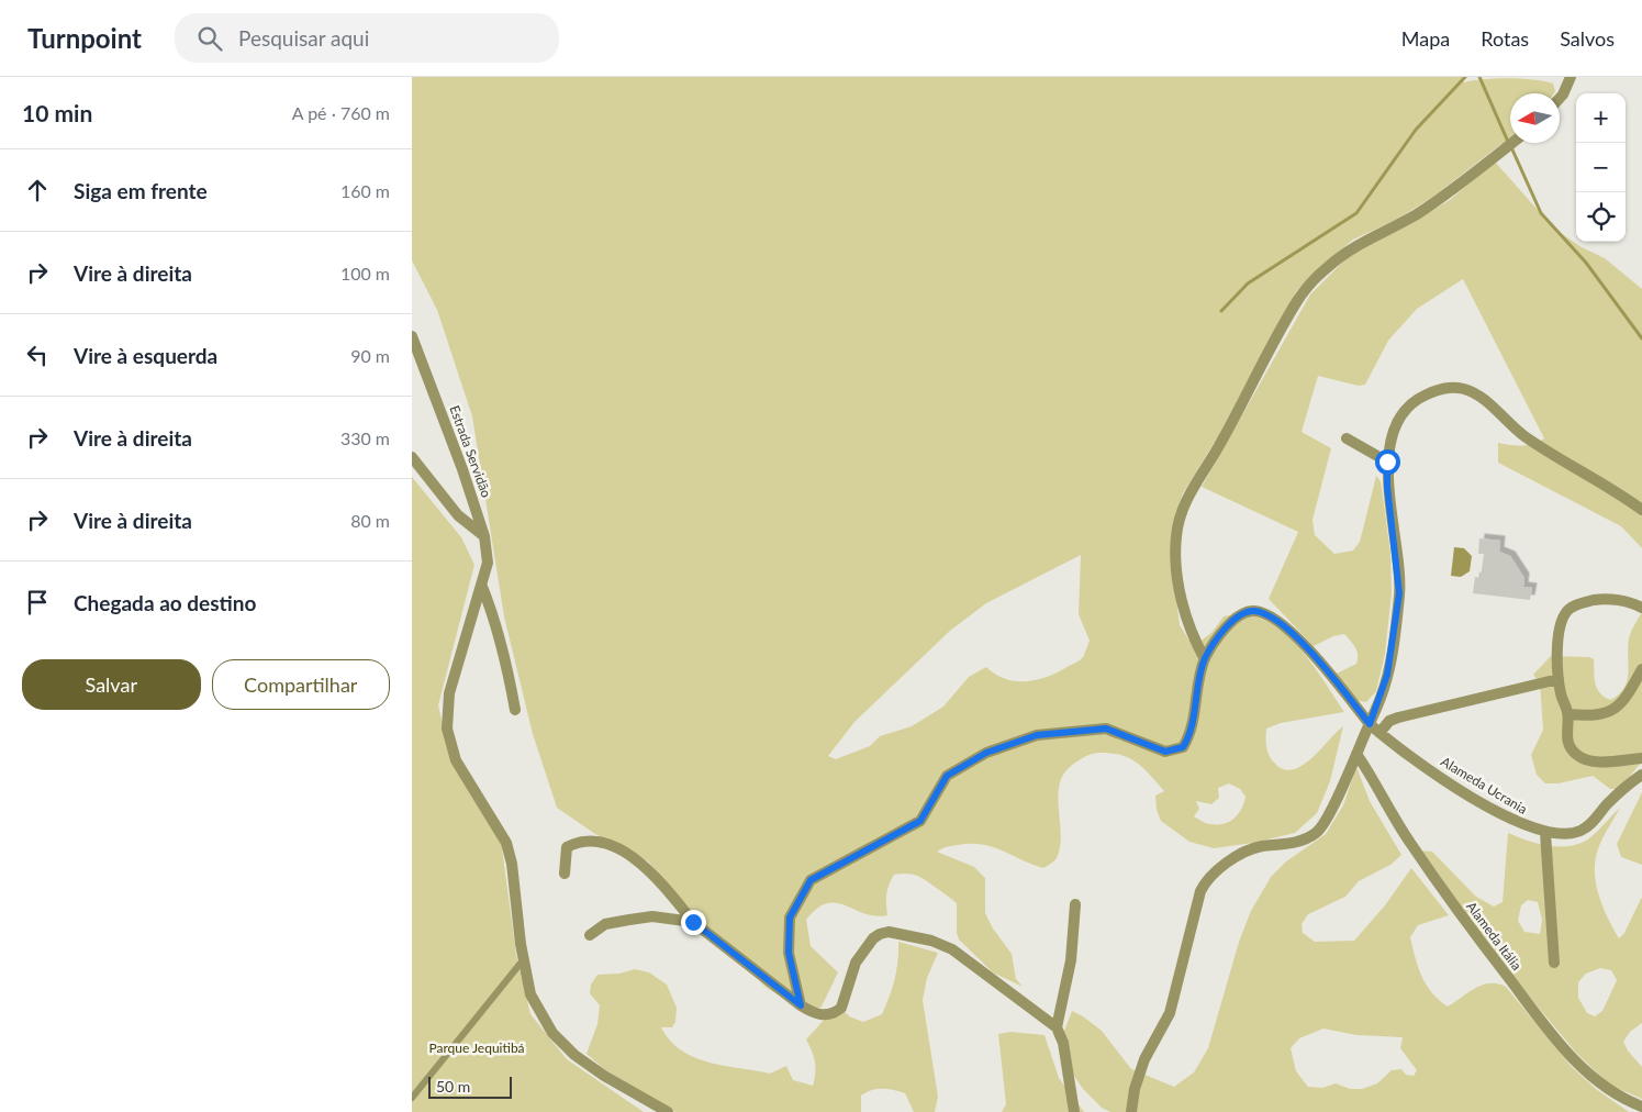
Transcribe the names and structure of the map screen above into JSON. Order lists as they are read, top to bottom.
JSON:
{
  "streets": {
    "street": ["Estrada Servidão", "Alameda Ucrania", "Alameda Itália"]
  },
  "parks": ["Parque Jequitibá"],
  "scale_bar": "50 m",
  "north": "left",
  "page": {
    "header": "Turnpoint",
    "search": "Pesquisar aqui",
    "nav": ["Mapa", "Rotas", "Salvos"],
    "heading": ["10 min", "A pé · 760 m"],
    "map_buttons": ["+", "−"],
    "list": [
      ["Siga em frente", "160 m"],
      ["Vire à direita", "100 m"],
      ["Vire à esquerda", "90 m"],
      ["Vire à direita", "330 m"],
      ["Vire à direita", "80 m"],
      "Chegada ao destino"
    ],
    "buttons": ["Salvar", "Compartilhar"],
    "scale": "50 m"
  }
}
